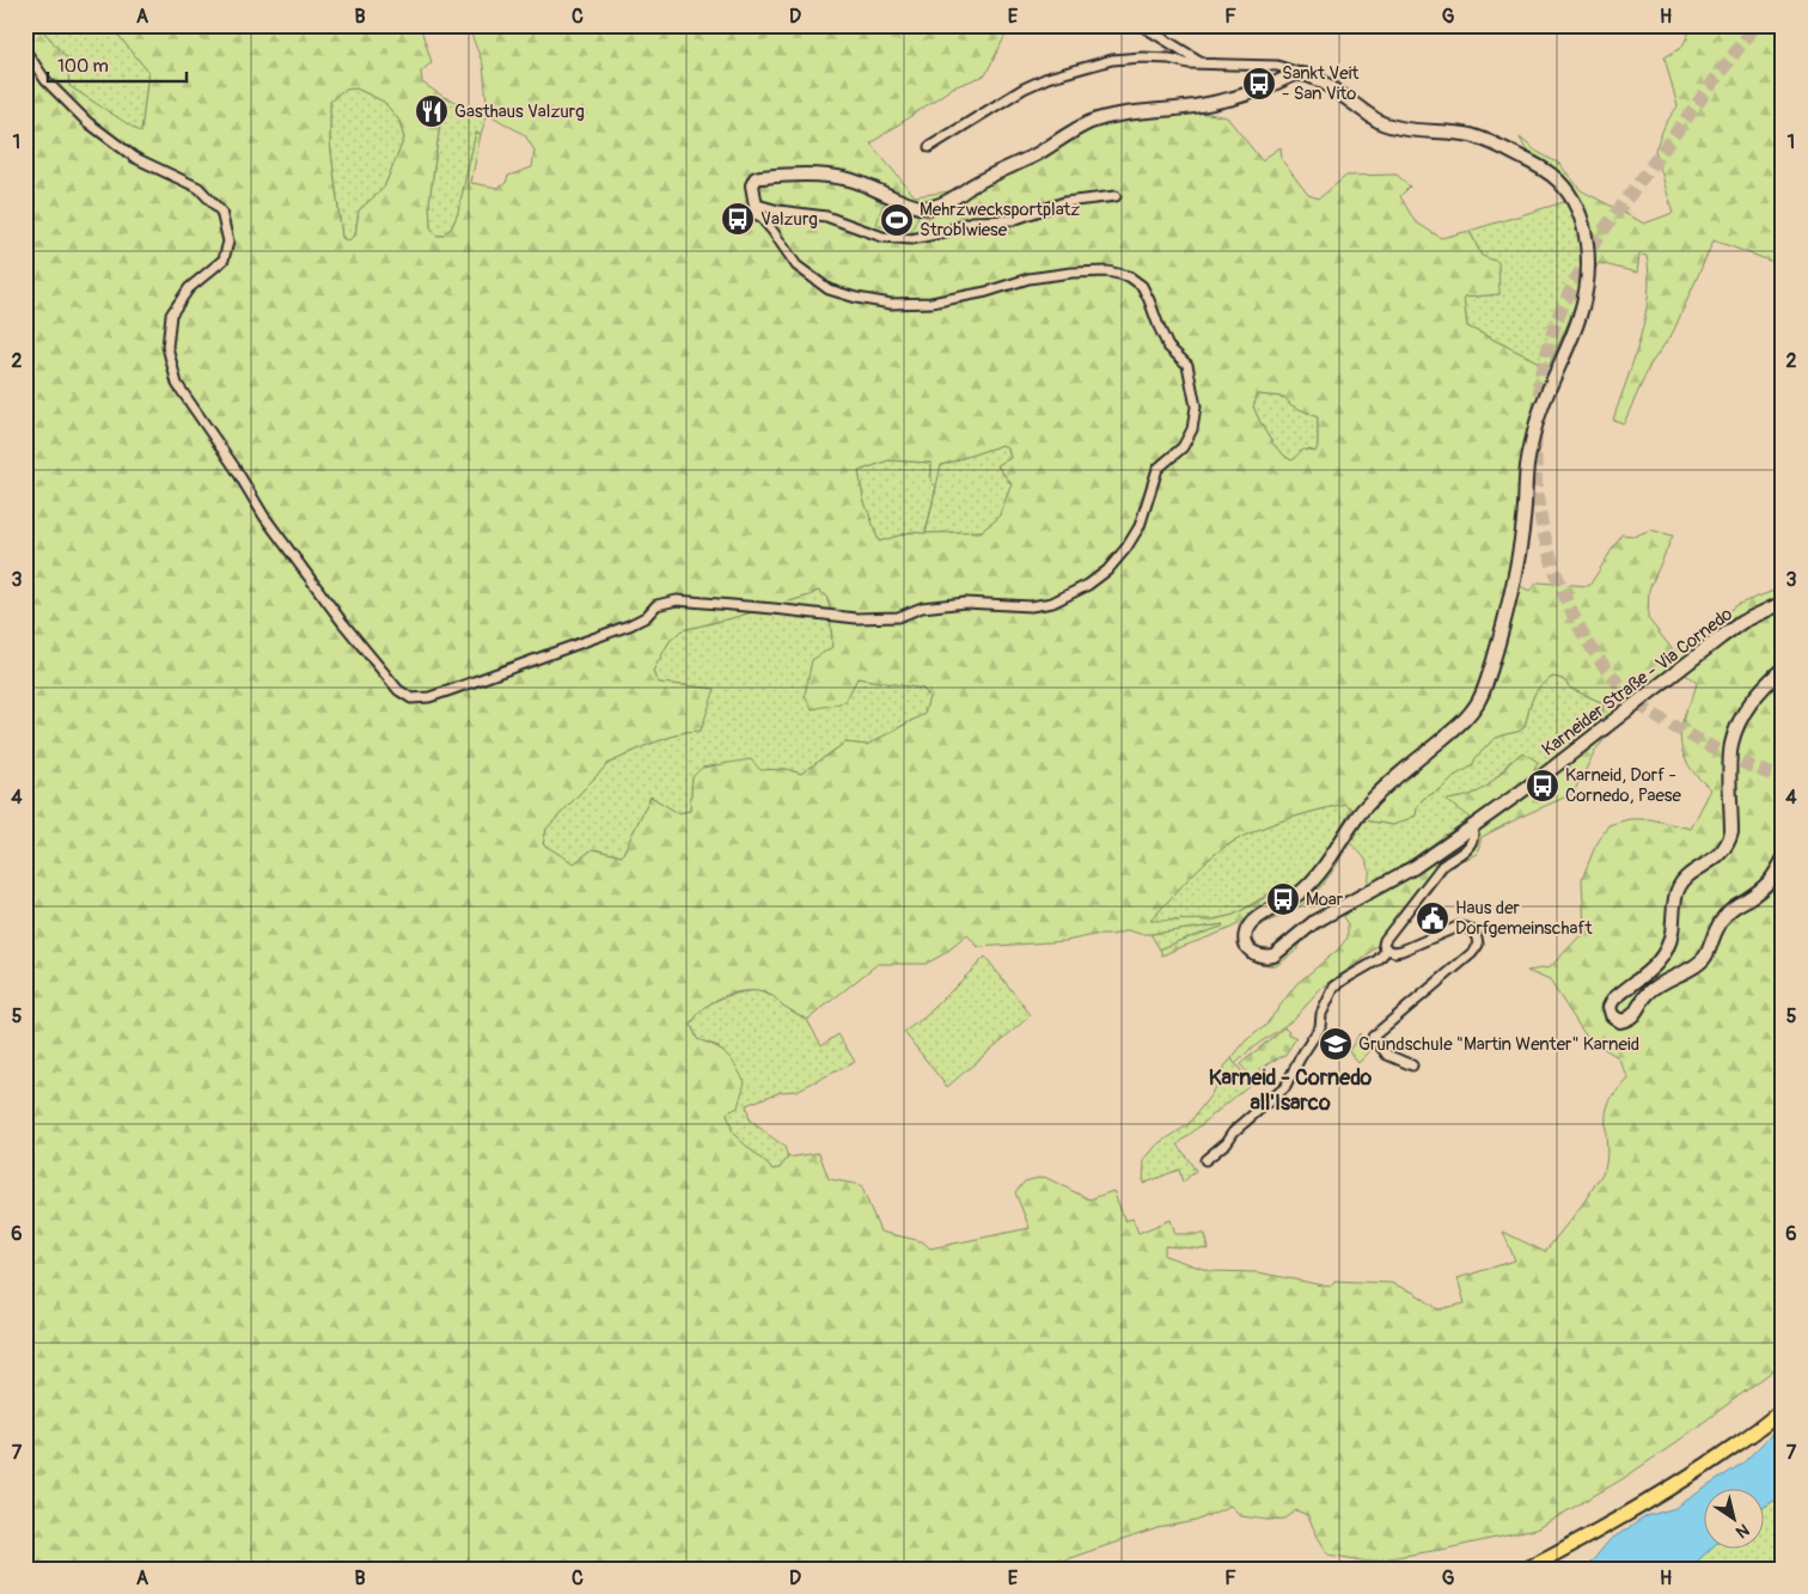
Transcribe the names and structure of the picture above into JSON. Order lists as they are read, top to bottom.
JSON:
{
  "streets": {
    "street": ["Karneider Straße - Via Cornedo"]
  },
  "districts": ["Karneid - Cornedo all'Isarco"],
  "places": {
    "bus stop": [
      "Sankt Veit - San Vito",
      "Valzurg",
      "Karneid, Dorf - Cornedo, Paese",
      "Moar"
    ],
    "restaurant": ["Gasthaus Valzurg"],
    "sports": ["Mehrzwecksportplatz Stroblwiese"],
    "public building": ["Haus der Dorfgemeinschaft"],
    "school or university": ["Grundschule \"Martin Wenter\" Karneid"]
  },
  "scale_bar": "100 m",
  "north": "bottom right",
  "grid": {
    "columns": [
      "A",
      "B",
      "C",
      "D",
      "E",
      "F",
      "G",
      "H"
    ],
    "rows": [
      "1",
      "2",
      "3",
      "4",
      "5",
      "6",
      "7"
    ]
  }
}
